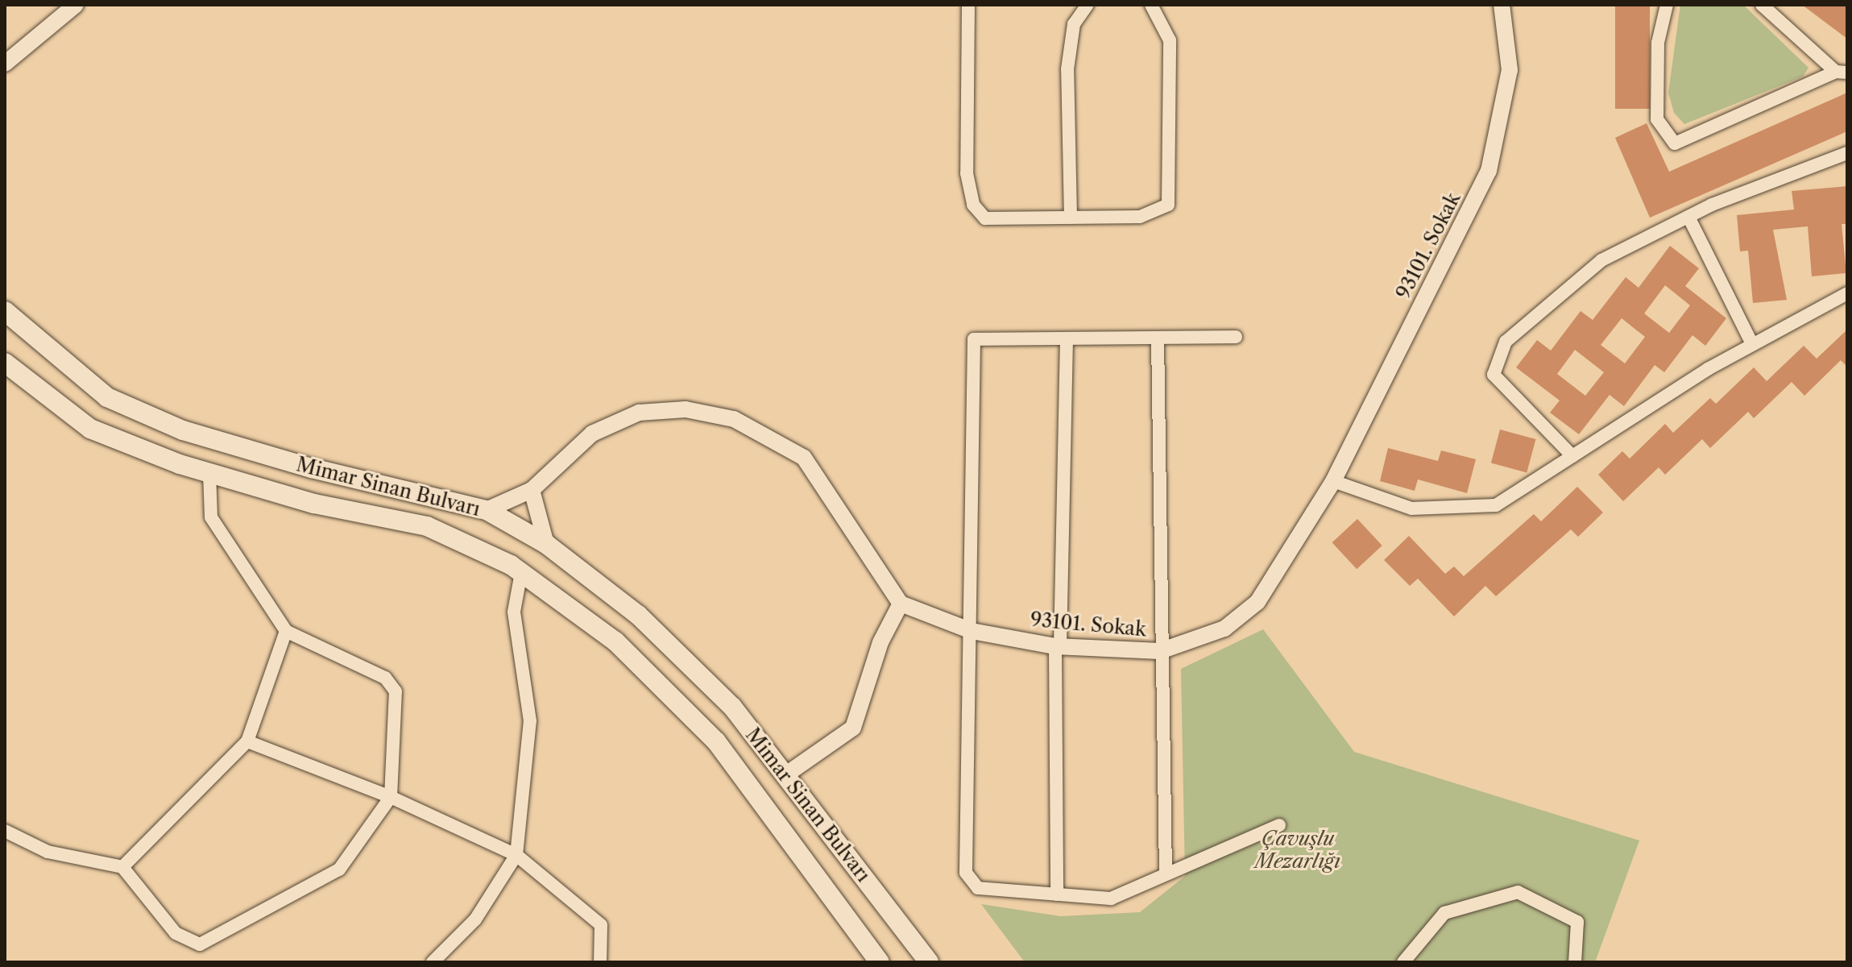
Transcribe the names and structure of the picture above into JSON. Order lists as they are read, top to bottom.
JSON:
{
  "streets": {
    "main road": ["Mimar Sinan Bulvarı"],
    "street": ["93101. Sokak"]
  },
  "parks": ["Çavuşlu Mezarlığı"]
}
